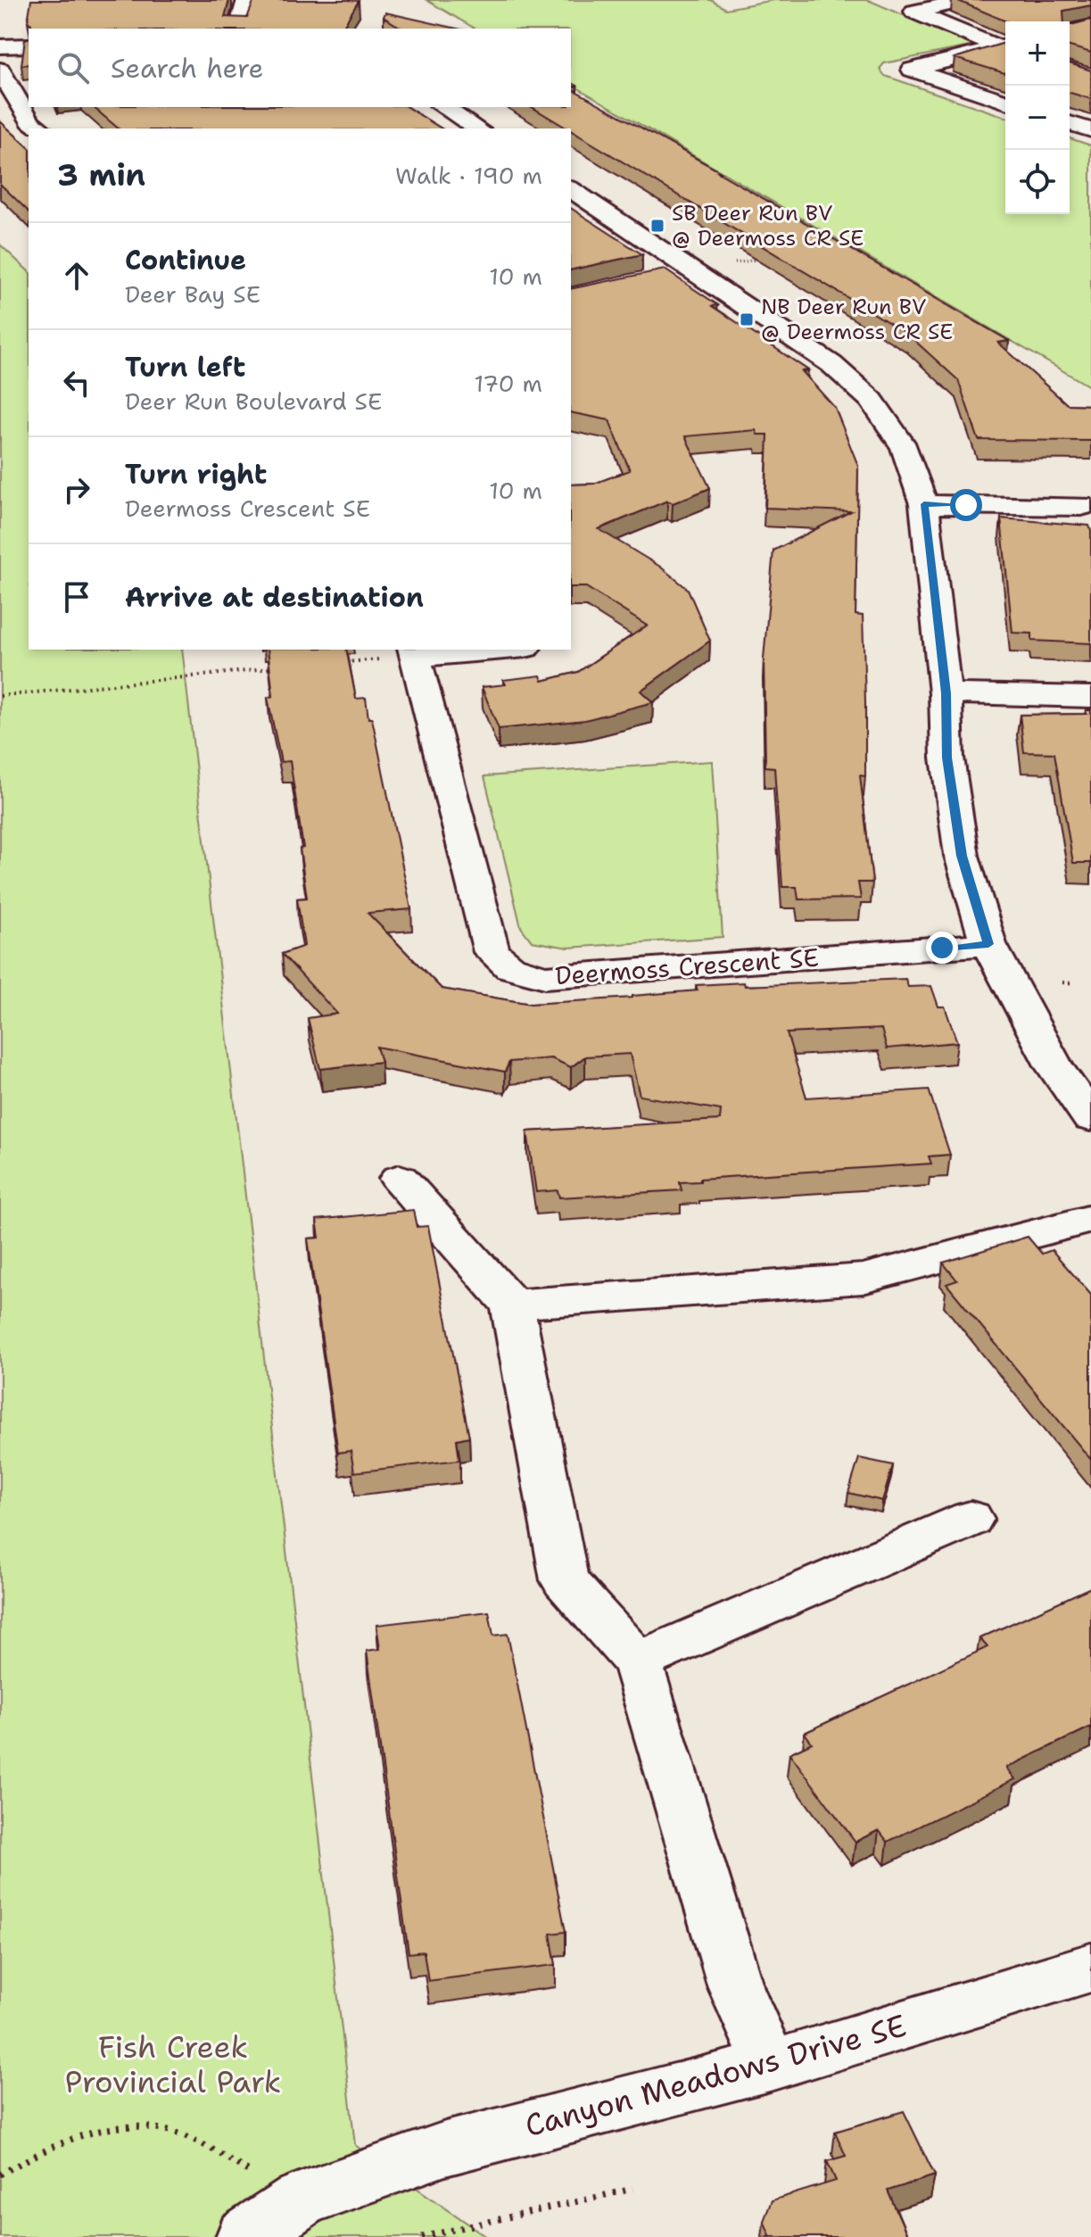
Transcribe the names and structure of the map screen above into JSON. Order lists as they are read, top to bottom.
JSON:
{
  "streets": {
    "street": ["Deermoss Crescent SE", "Canyon Meadows Drive SE"]
  },
  "parks": ["Fish Creek Provincial Park"],
  "places": {
    "transit": ["SB Deer Run BV @ Deermoss CR SE", "NB Deer Run BV @ Deermoss CR SE"]
  },
  "page": {
    "map_buttons": ["+", "−"],
    "search": "Search here",
    "heading": ["3 min", "Walk · 190 m"],
    "list": [
      ["Continue", "Deer Bay SE", "10 m"],
      ["Turn left", "Deer Run Boulevard SE", "170 m"],
      ["Turn right", "Deermoss Crescent SE", "10 m"],
      "Arrive at destination"
    ]
  }
}
